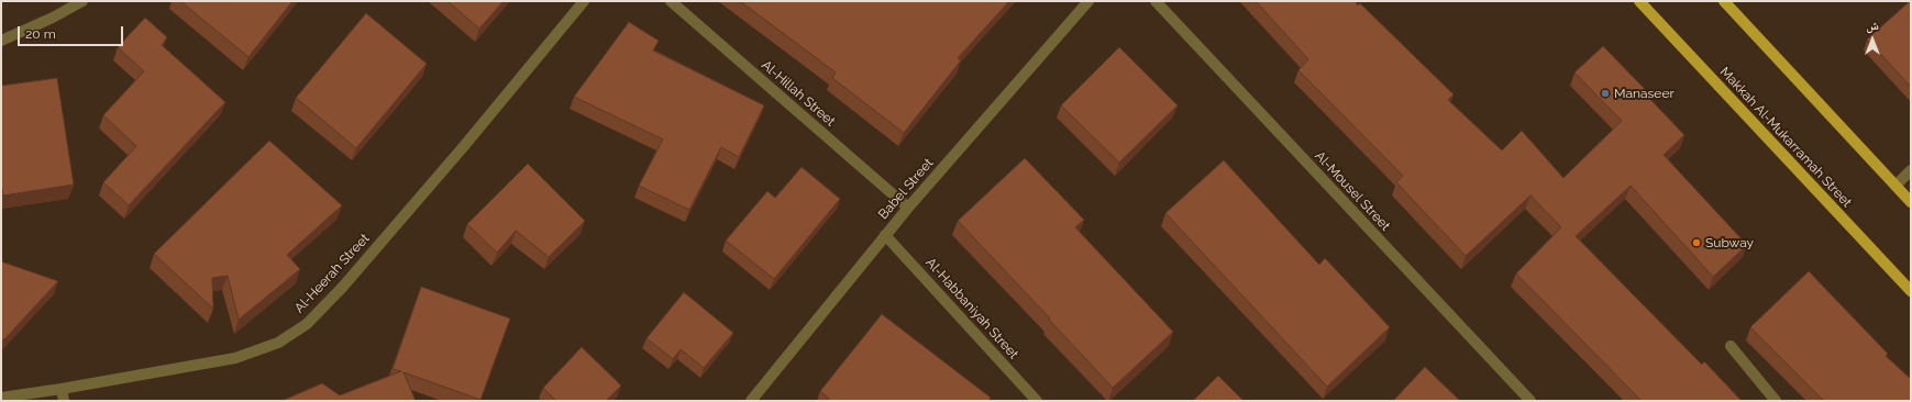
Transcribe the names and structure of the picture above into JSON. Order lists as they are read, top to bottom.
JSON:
{
  "streets": {
    "main road": ["Makkah Al-Mukarramah Street"],
    "street": [
      "Al-Hillah Street",
      "Babel Street",
      "Al-Mousel Street",
      "Al-Heerah Street",
      "Al-Habbaniyah Street"
    ]
  },
  "crossings": [
    ["Al-Hillah Street", "Babel Street"],
    ["Babel Street", "Al-Habbaniyah Street"]
  ],
  "places": ["Manaseer", "Subway"],
  "scale_bar": "20 m",
  "north": "top"
}
